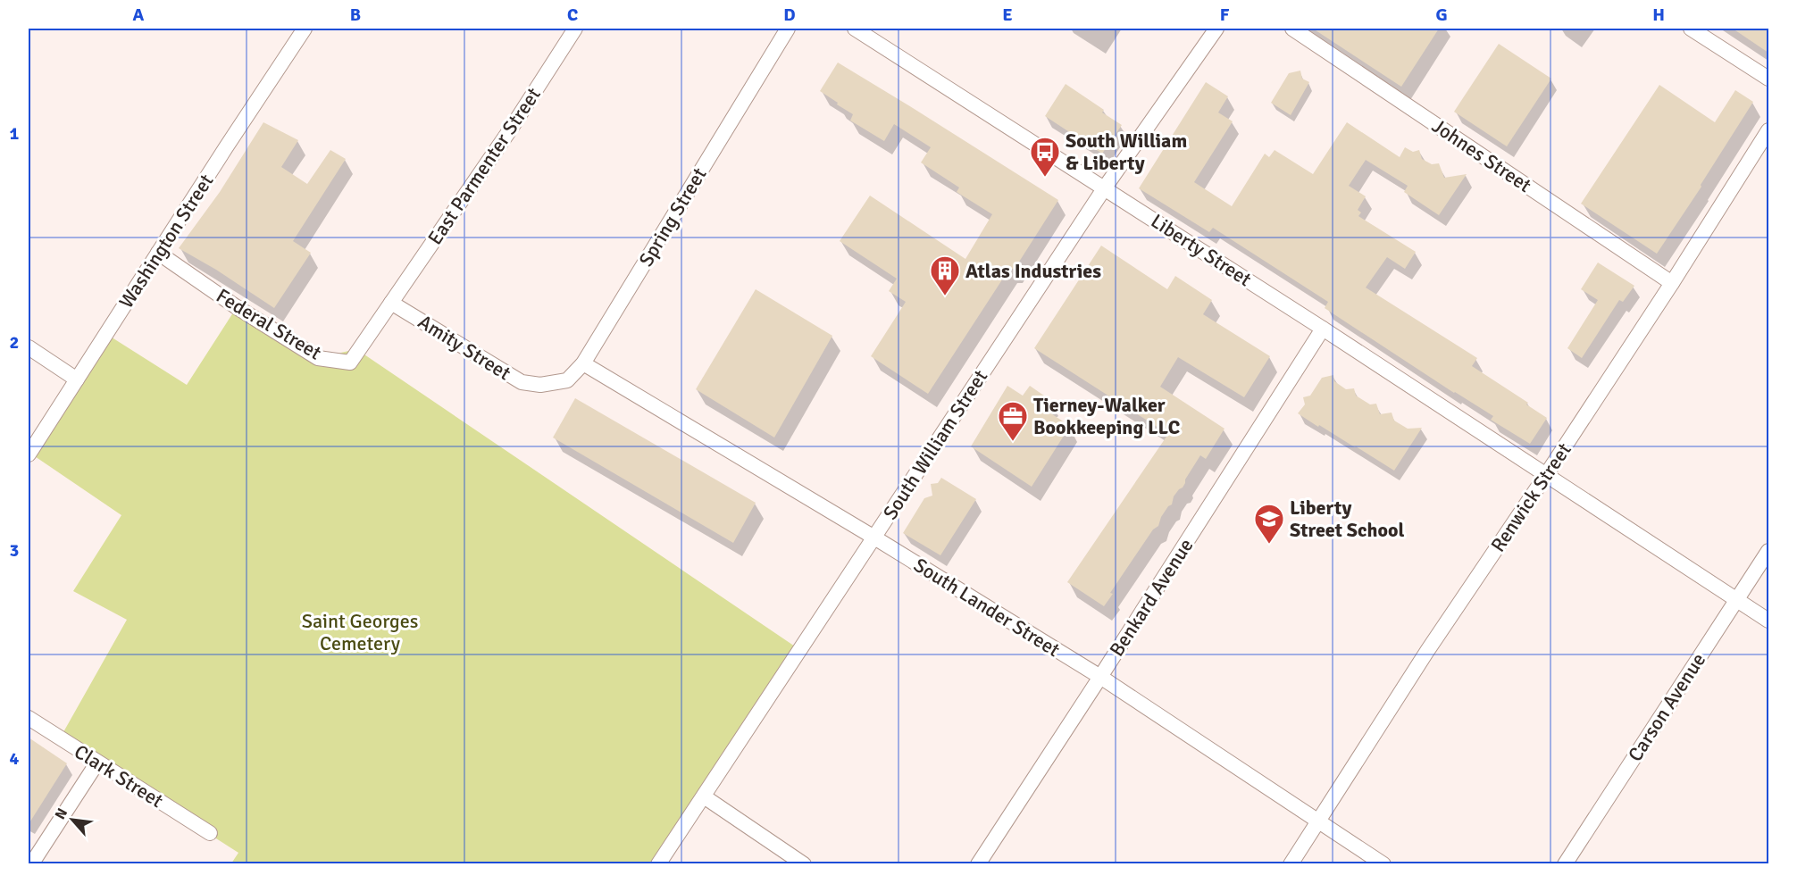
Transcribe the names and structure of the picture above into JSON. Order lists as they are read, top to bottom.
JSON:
{
  "streets": {
    "street": [
      "Johnes Street",
      "East Parmenter Street",
      "Spring Street",
      "Washington Street",
      "Liberty Street",
      "Federal Street",
      "Amity Street",
      "South William Street",
      "Renwick Street",
      "Benkard Avenue",
      "South Lander Street",
      "Carson Avenue",
      "Clark Street"
    ]
  },
  "crossings": [
    ["Johnes Street", "Renwick Street"],
    ["East Parmenter Street", "Federal Street"],
    ["East Parmenter Street", "Amity Street"],
    ["Spring Street", "Amity Street"],
    ["Spring Street", "South Lander Street"],
    ["Washington Street", "Federal Street"],
    ["Liberty Street", "South William Street"],
    ["Liberty Street", "Renwick Street"],
    ["Liberty Street", "Benkard Avenue"],
    ["Liberty Street", "Carson Avenue"],
    ["Federal Street", "Amity Street"],
    ["South William Street", "South Lander Street"],
    ["Renwick Street", "South Lander Street"],
    ["Benkard Avenue", "South Lander Street"]
  ],
  "parks": ["Saint Georges Cemetery"],
  "places": {
    "bus stop": ["South William & Liberty"],
    "building": ["Atlas Industries"],
    "office": ["Tierney-Walker Bookkeeping LLC"],
    "school or university": ["Liberty Street School"]
  },
  "north": "top left",
  "grid": {
    "columns": [
      "A",
      "B",
      "C",
      "D",
      "E",
      "F",
      "G",
      "H"
    ],
    "rows": [
      "1",
      "2",
      "3",
      "4"
    ]
  }
}
